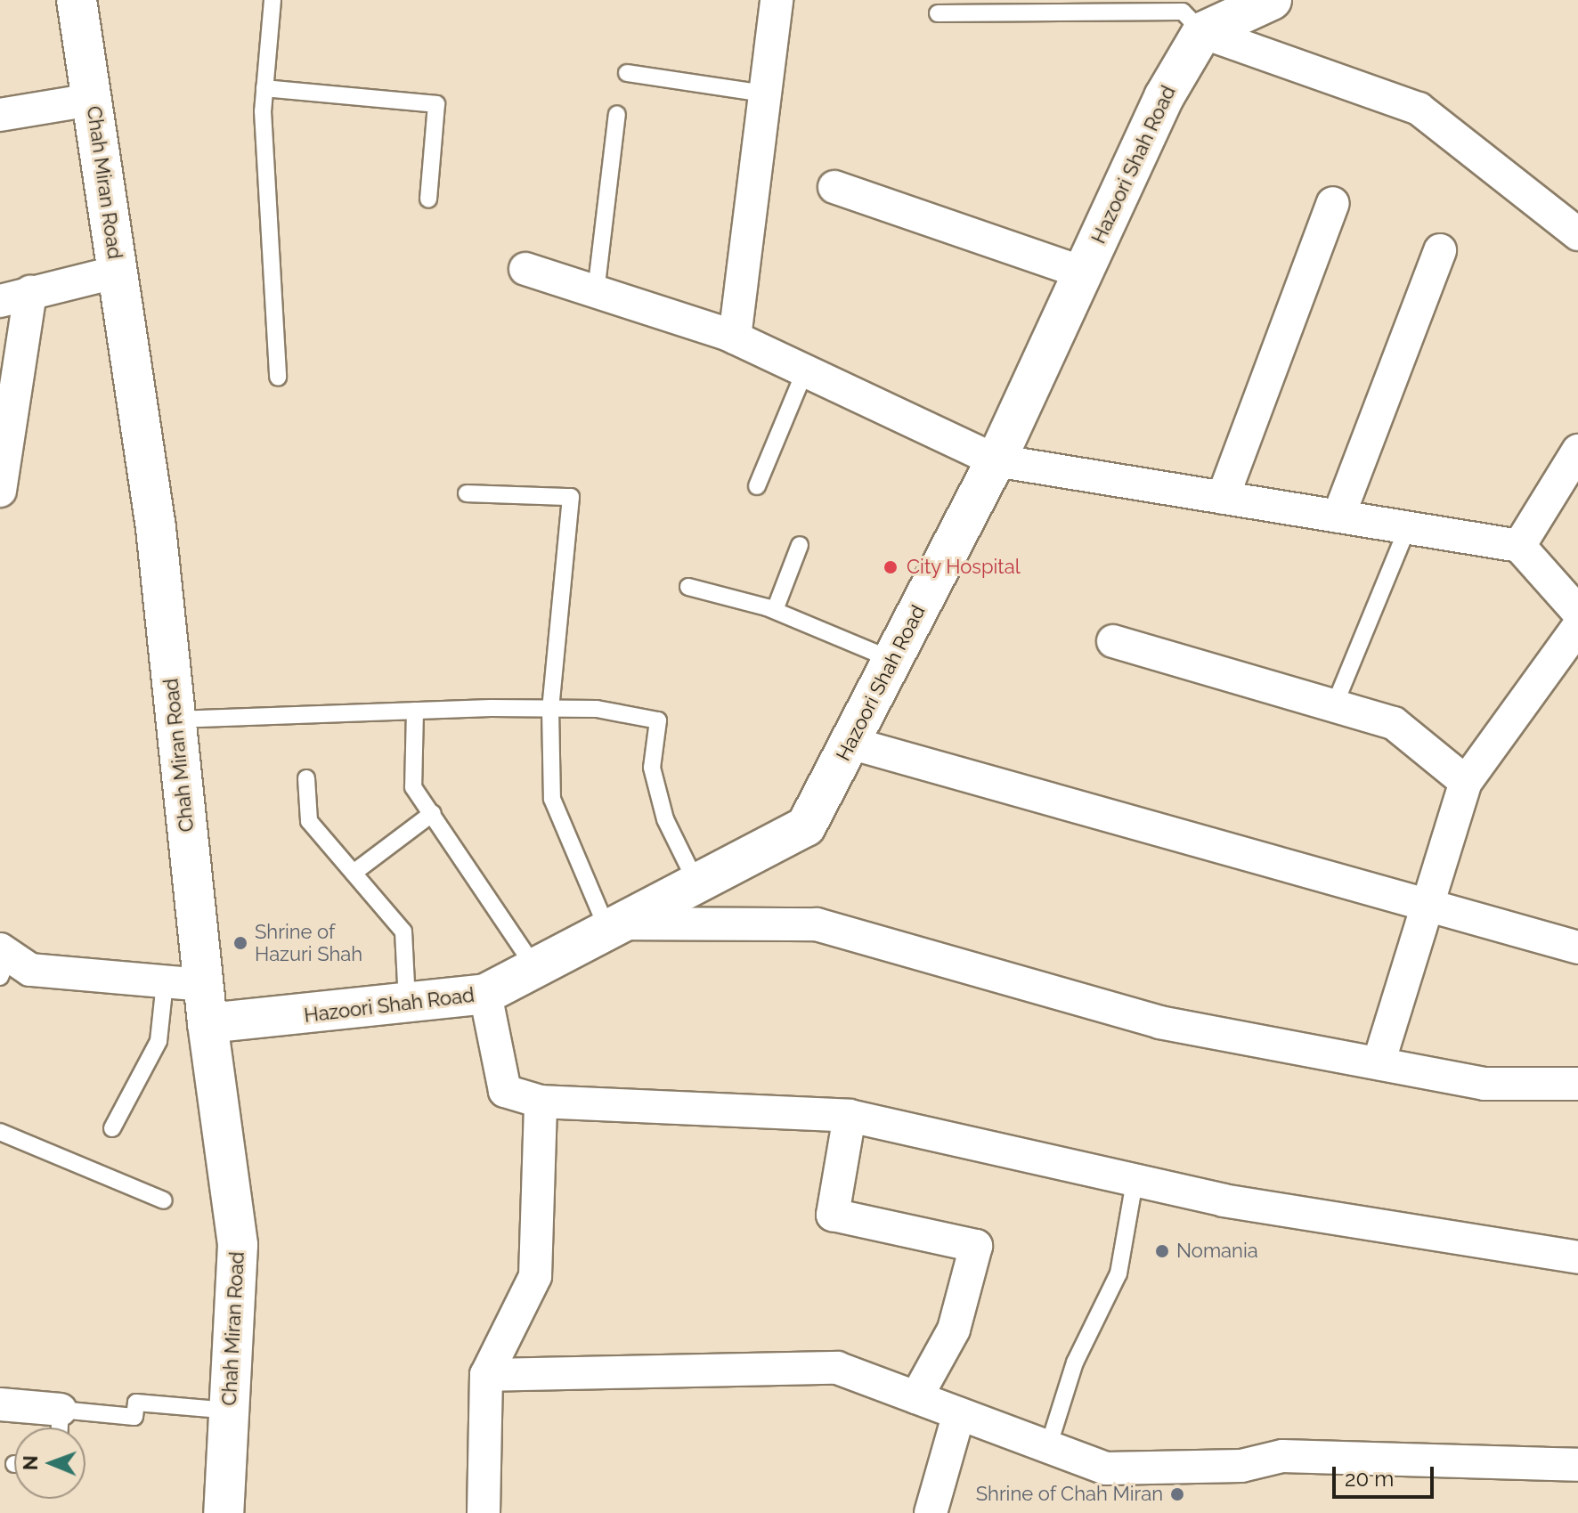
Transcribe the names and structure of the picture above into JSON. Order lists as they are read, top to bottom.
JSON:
{
  "streets": {
    "street": ["Hazoori Shah Road", "Chah Miran Road"]
  },
  "crossings": [
    ["Hazoori Shah Road", "Chah Miran Road"]
  ],
  "places": [
    "City Hospital",
    "Shrine of Hazuri Shah",
    "Nomania",
    "Shrine of Chah Miran"
  ],
  "scale_bar": "20 m",
  "north": "left"
}
